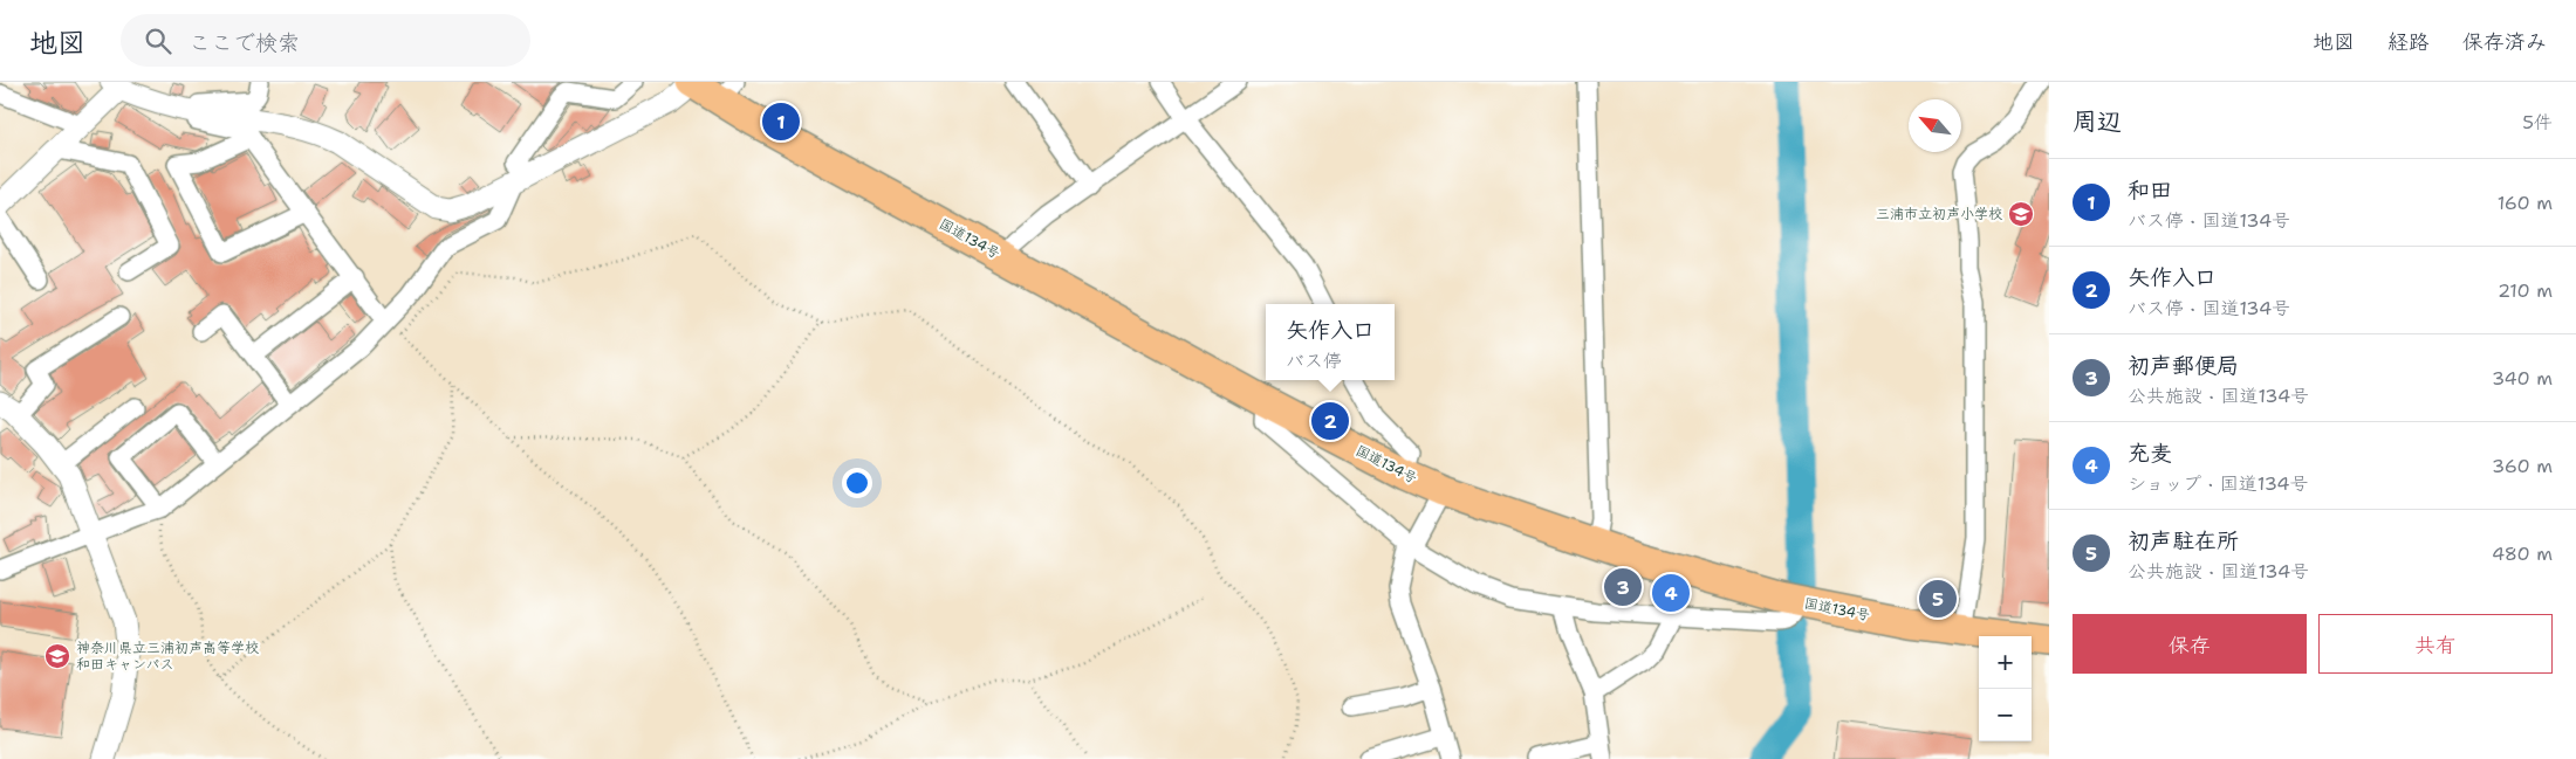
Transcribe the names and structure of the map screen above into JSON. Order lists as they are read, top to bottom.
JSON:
{
  "streets": {
    "highway": ["国道134号"]
  },
  "places": {
    "school or university": ["三浦市立初声小学校", "神奈川県立三浦初声高等学校 和田キャンパス"]
  },
  "north": "top left",
  "page": {
    "header": "地図",
    "search": "ここで検索",
    "nav": ["地図", "経路", "保存済み"],
    "heading": ["周辺", "5件"],
    "pins": [
      "1",
      "2",
      "3",
      "4",
      "5"
    ],
    "list": [
      {
        "mark": "1",
        "name": "和田",
        "note": "バス停 · 国道134号",
        "value": "160 m"
      },
      {
        "mark": "2",
        "name": "矢作入口",
        "note": "バス停 · 国道134号",
        "value": "210 m"
      },
      {
        "mark": "3",
        "name": "初声郵便局",
        "note": "公共施設 · 国道134号",
        "value": "340 m"
      },
      {
        "mark": "4",
        "name": "充麦",
        "note": "ショップ · 国道134号",
        "value": "360 m"
      },
      {
        "mark": "5",
        "name": "初声駐在所",
        "note": "公共施設 · 国道134号",
        "value": "480 m"
      }
    ],
    "popup": ["矢作入口", "バス停"],
    "buttons": ["保存", "共有"],
    "map_buttons": ["+", "−"]
  }
}
